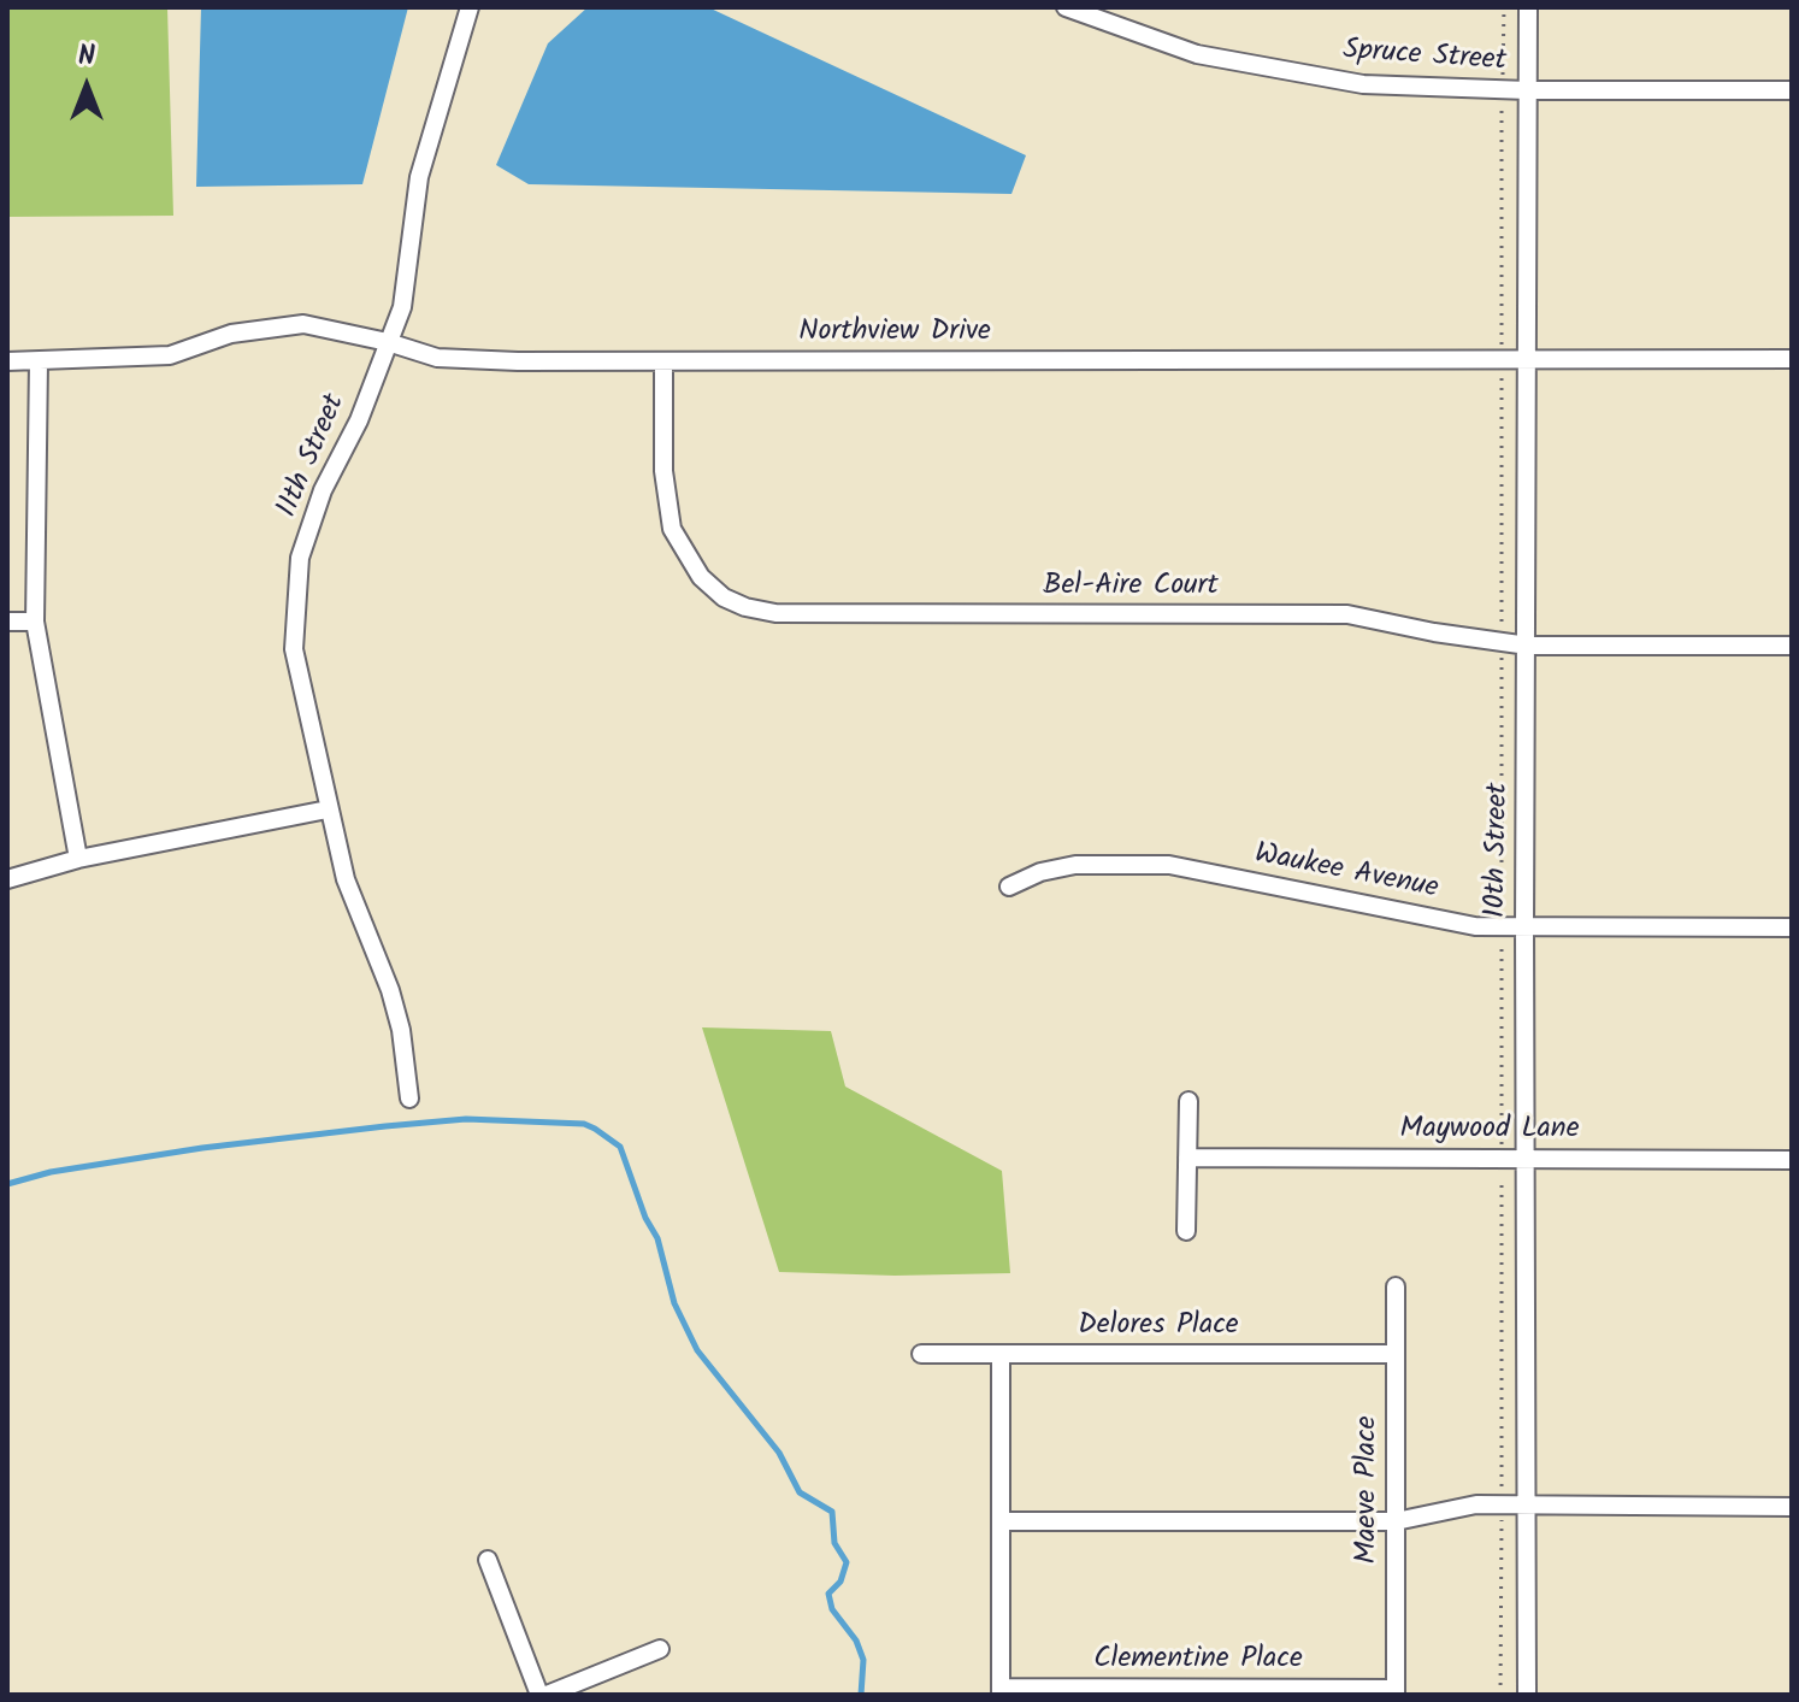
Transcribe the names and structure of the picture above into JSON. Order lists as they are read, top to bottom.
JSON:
{
  "streets": {
    "street": [
      "Spruce Street",
      "Northview Drive",
      "11th Street",
      "Bel-Aire Court",
      "10th Street",
      "Waukee Avenue",
      "Maywood Lane",
      "Delores Place",
      "Maeve Place",
      "Clementine Place"
    ]
  },
  "crossings": [
    ["Spruce Street", "10th Street"],
    ["Northview Drive", "11th Street"],
    ["Northview Drive", "Bel-Aire Court"],
    ["Northview Drive", "10th Street"],
    ["Bel-Aire Court", "10th Street"],
    ["10th Street", "Waukee Avenue"],
    ["10th Street", "Maywood Lane"],
    ["Delores Place", "Maeve Place"],
    ["Maeve Place", "Clementine Place"]
  ],
  "north": "top"
}
